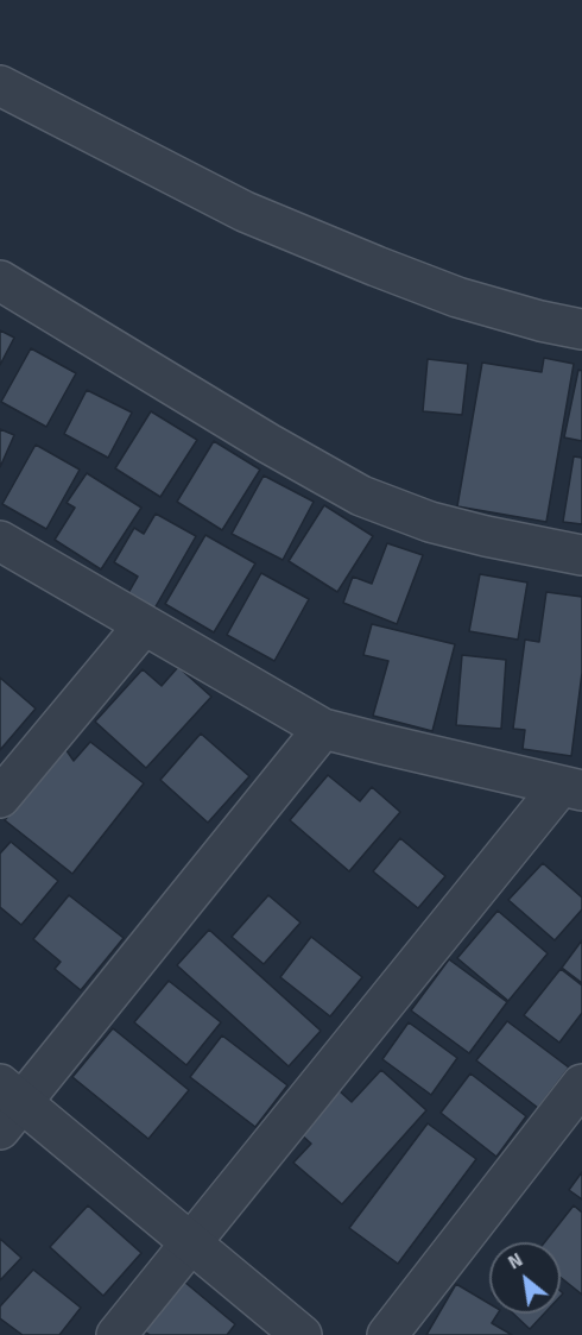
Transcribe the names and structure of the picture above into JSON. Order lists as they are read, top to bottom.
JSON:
{
  "north": "top left"
}
